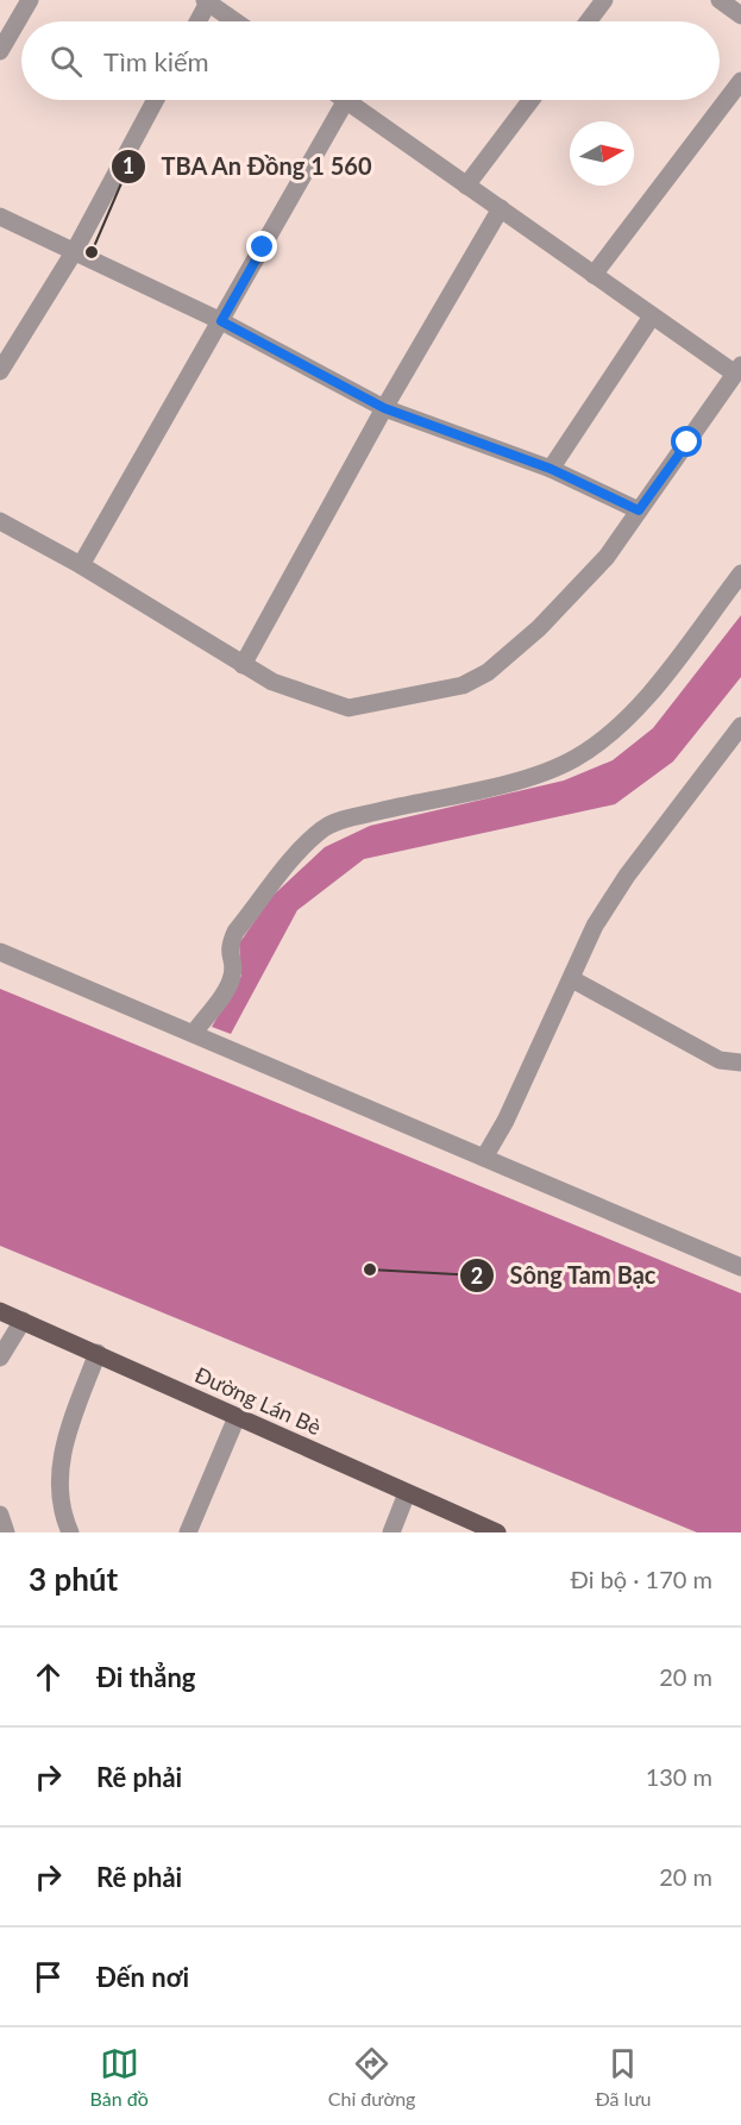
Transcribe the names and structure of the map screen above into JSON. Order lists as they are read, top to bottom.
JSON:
{
  "streets": {
    "main road": ["Đường Lán Bè"]
  },
  "places": ["TBA An Đồng 1 560", "Sông Tam Bạc"],
  "north": "right",
  "page": {
    "search": "Tìm kiếm",
    "heading": ["3 phút", "Đi bộ · 170 m"],
    "list": [
      ["Đi thẳng", "20 m"],
      ["Rẽ phải", "130 m"],
      ["Rẽ phải", "20 m"],
      "Đến nơi"
    ],
    "nav": ["Bản đồ", "Chỉ đường", "Đã lưu"]
  }
}
